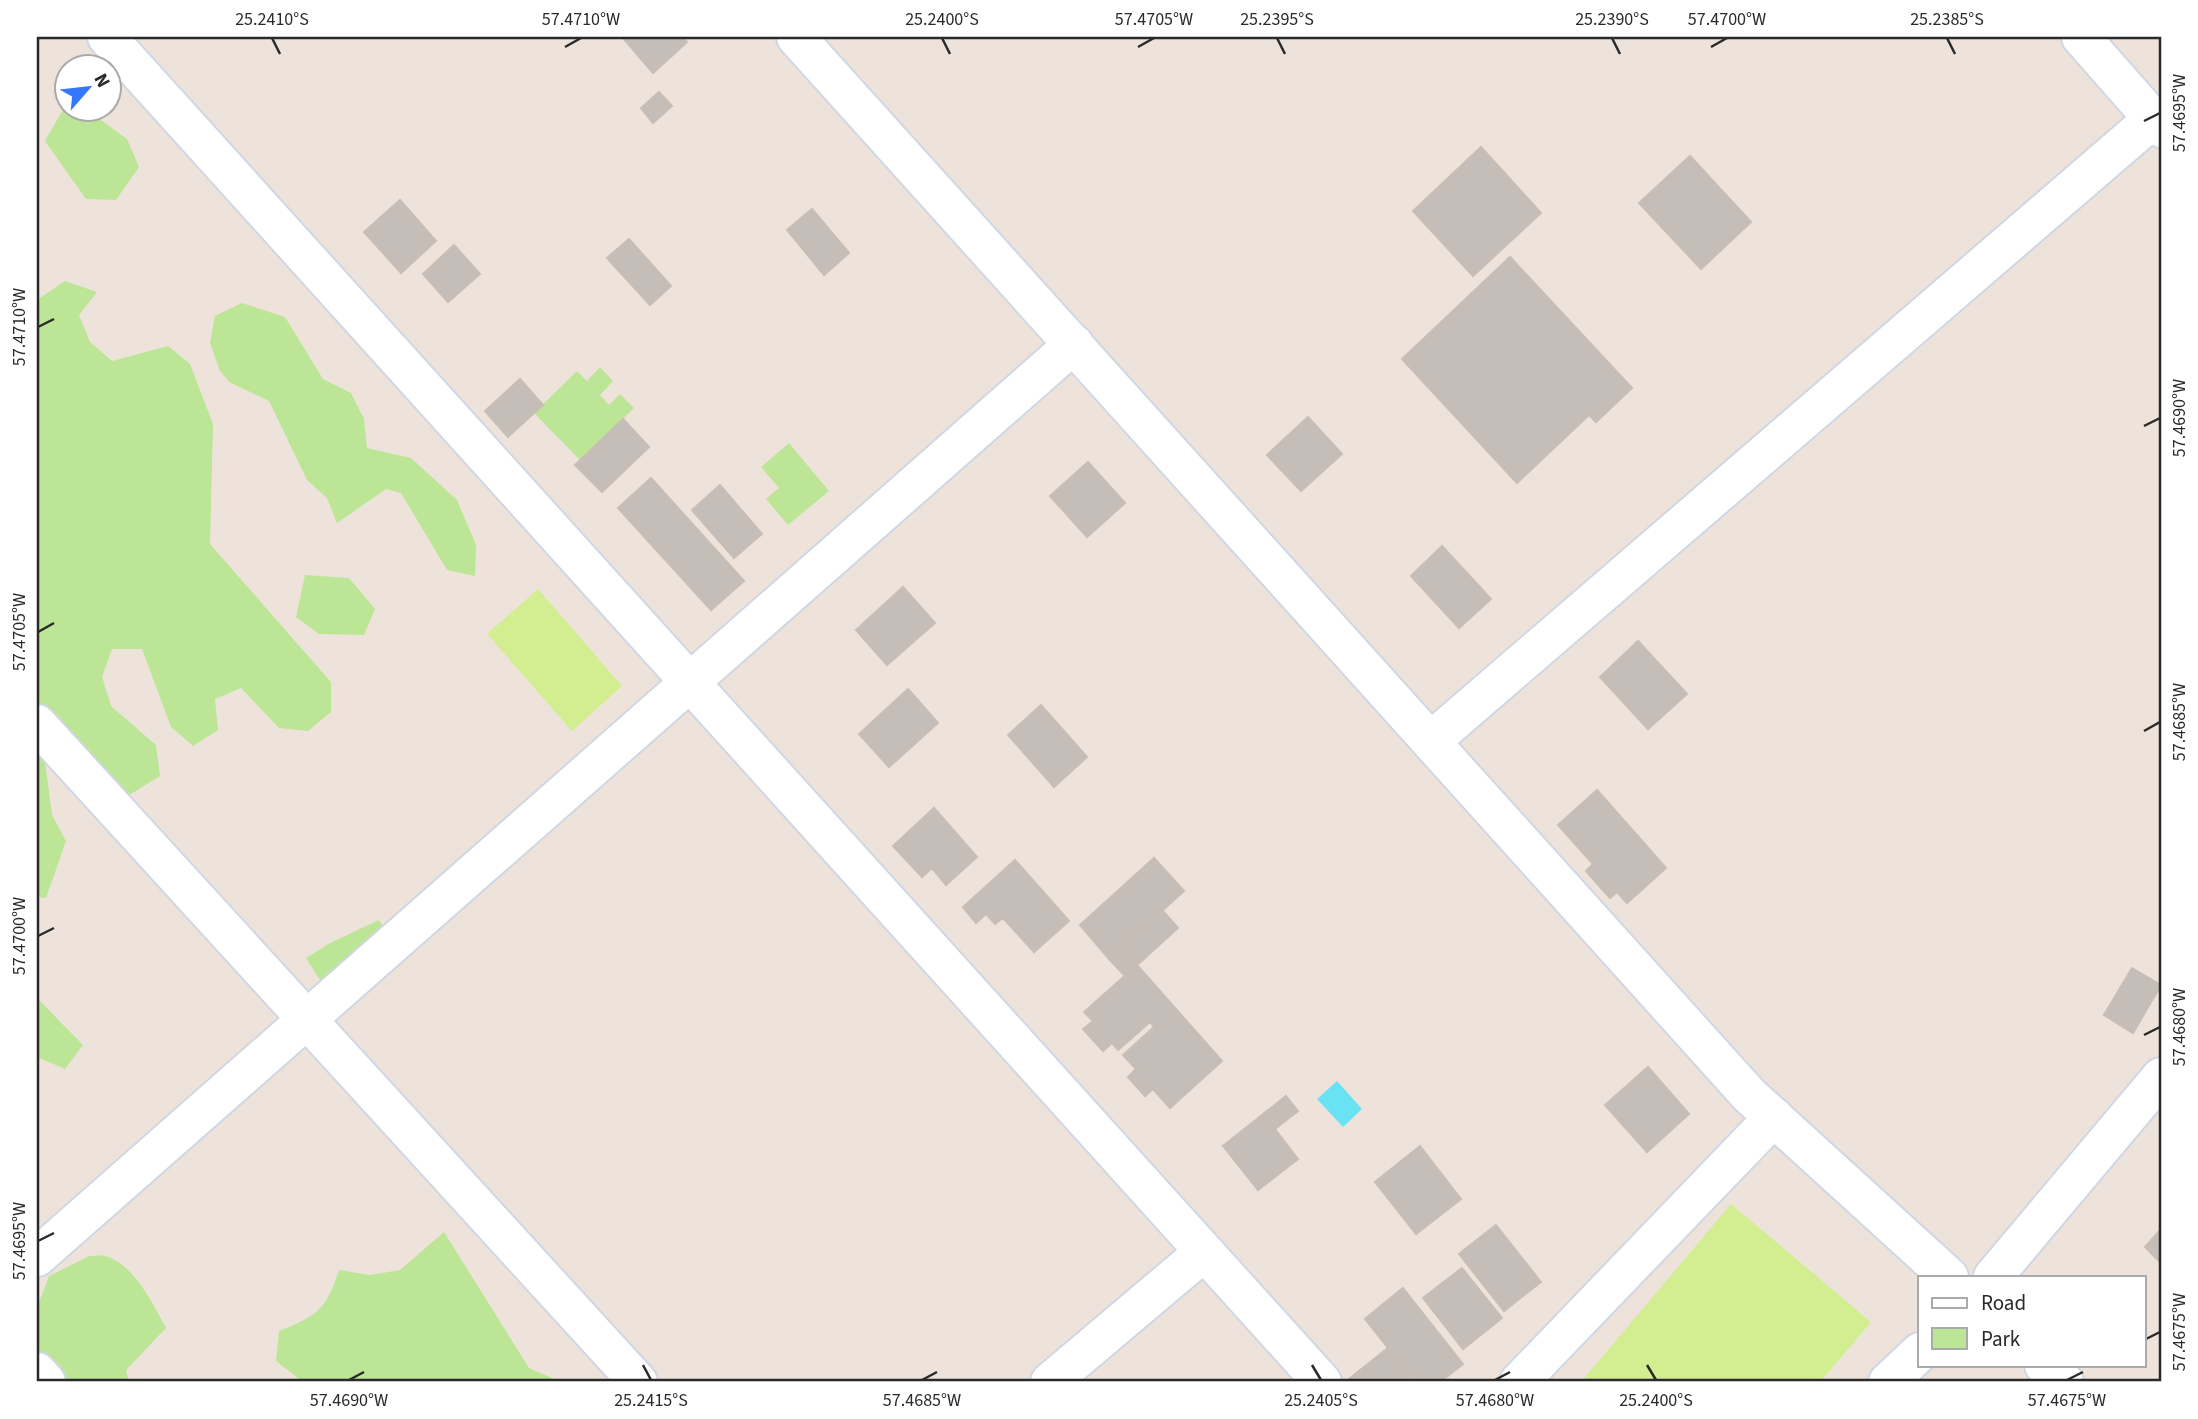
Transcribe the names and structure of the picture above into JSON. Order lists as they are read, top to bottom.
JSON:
{
  "legend": ["Road", "Park"],
  "north": "top right",
  "coordinates": [
    "25.2410°S",
    "57.4710°W",
    "25.2400°S",
    "57.4705°W",
    "25.2395°S",
    "25.2390°S",
    "57.4700°W",
    "25.2385°S",
    "57.4695°W",
    "57.4690°W",
    "57.4685°W",
    "57.4680°W",
    "57.4675°W",
    "25.2415°S",
    "25.2405°S"
  ]
}
